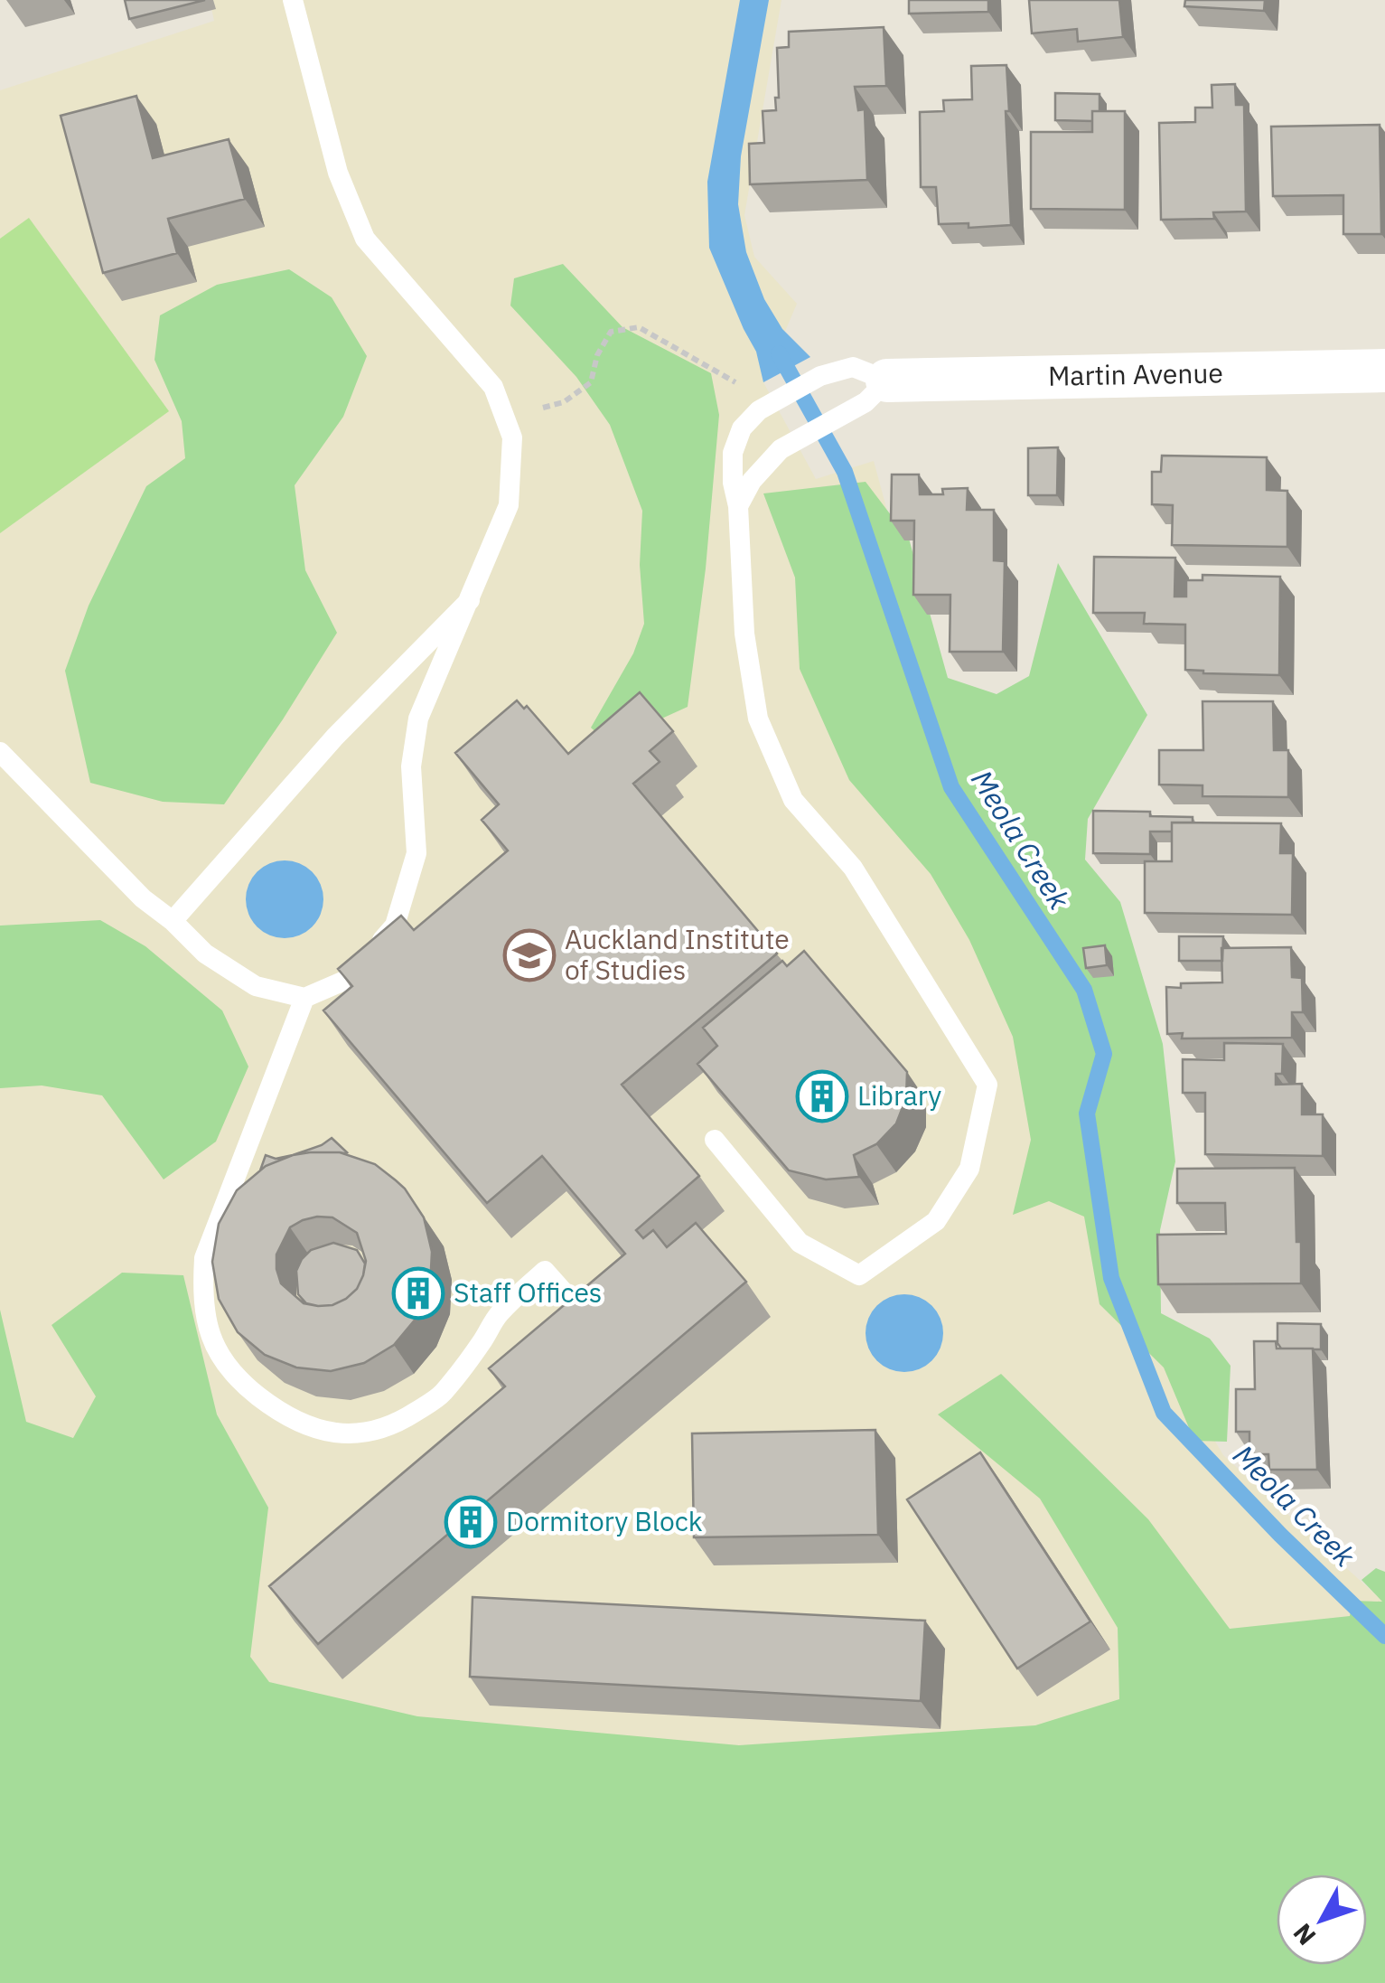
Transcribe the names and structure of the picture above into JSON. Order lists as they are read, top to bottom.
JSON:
{
  "streets": {
    "street": ["Martin Avenue"]
  },
  "water": ["Meola Creek"],
  "places": {
    "school or university": ["Auckland Institute of Studies"],
    "building": ["Library", "Staff Offices", "Dormitory Block"]
  },
  "north": "bottom left"
}
